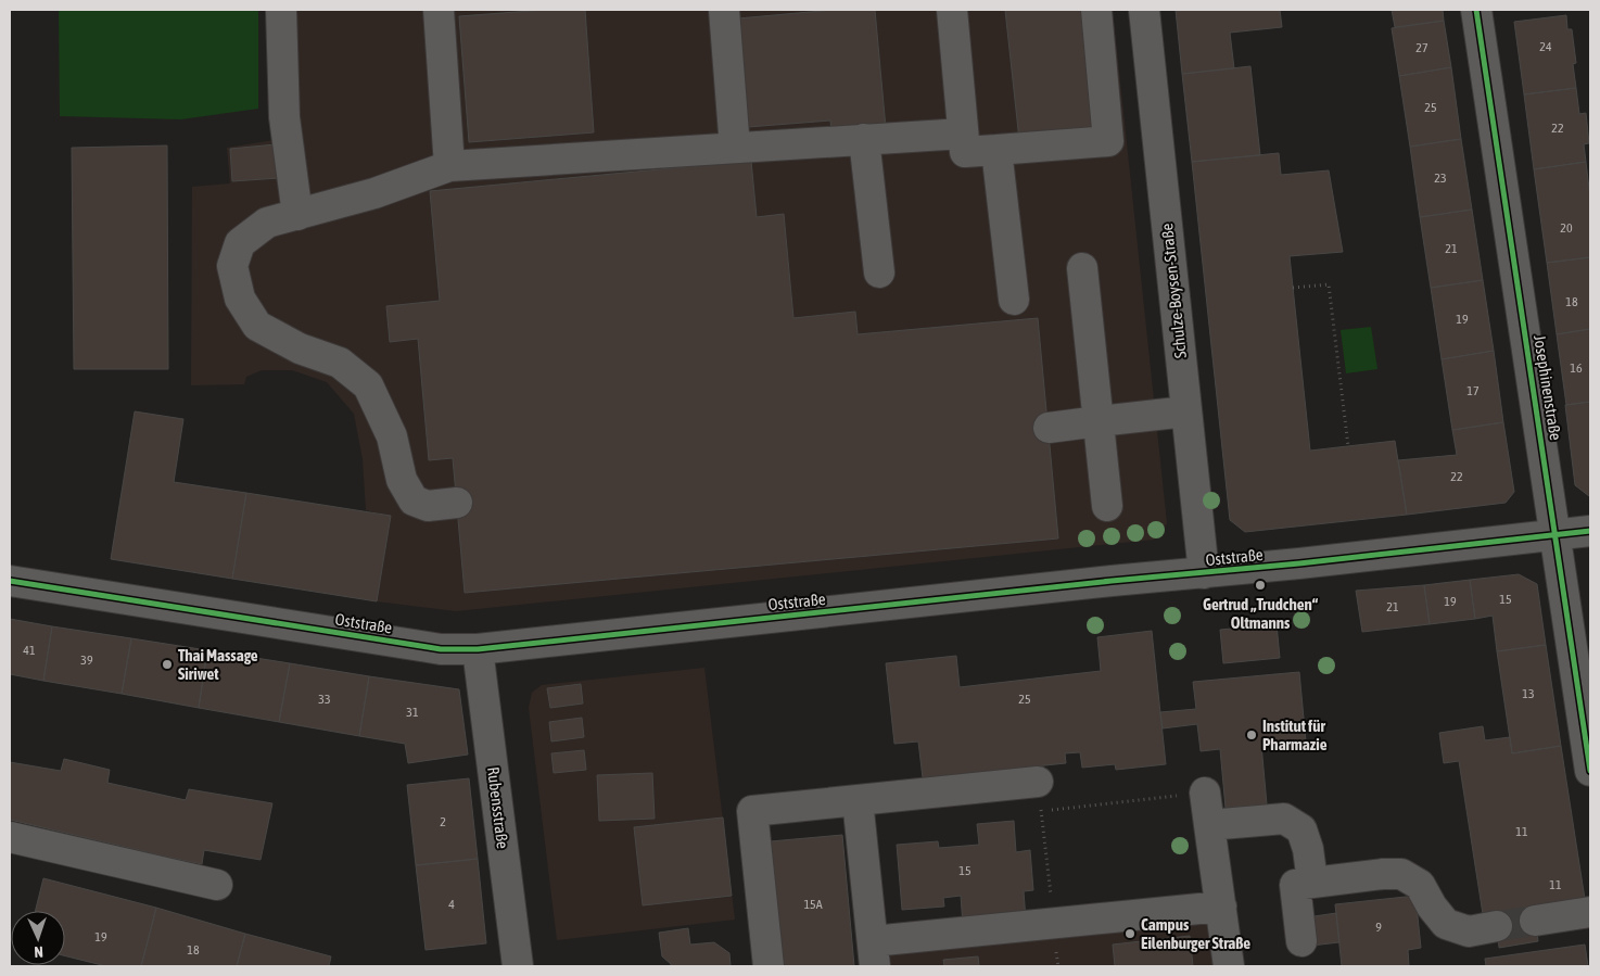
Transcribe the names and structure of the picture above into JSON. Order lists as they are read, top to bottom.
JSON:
{
  "streets": {
    "street": [
      "Schulze-Boysen-Straße",
      "Josephinenstraße",
      "Oststraße",
      "Rubensstraße"
    ]
  },
  "crossings": [
    ["Schulze-Boysen-Straße", "Oststraße"],
    ["Josephinenstraße", "Oststraße"],
    ["Oststraße", "Rubensstraße"]
  ],
  "places": [
    "Gertrud „Trudchen“ Oltmanns",
    "Thai Massage Siriwet",
    "Institut für Pharmazie",
    "Campus Eilenburger Straße"
  ],
  "house_numbers": [
    "24",
    "27",
    "25",
    "22",
    "23",
    "20",
    "21",
    "18",
    "19",
    "16",
    "17",
    "22",
    "15",
    "19",
    "21",
    "41",
    "39",
    "13",
    "33",
    "25",
    "31",
    "2",
    "11",
    "15",
    "11",
    "4",
    "15A",
    "9",
    "19",
    "18"
  ],
  "north": "bottom"
}
